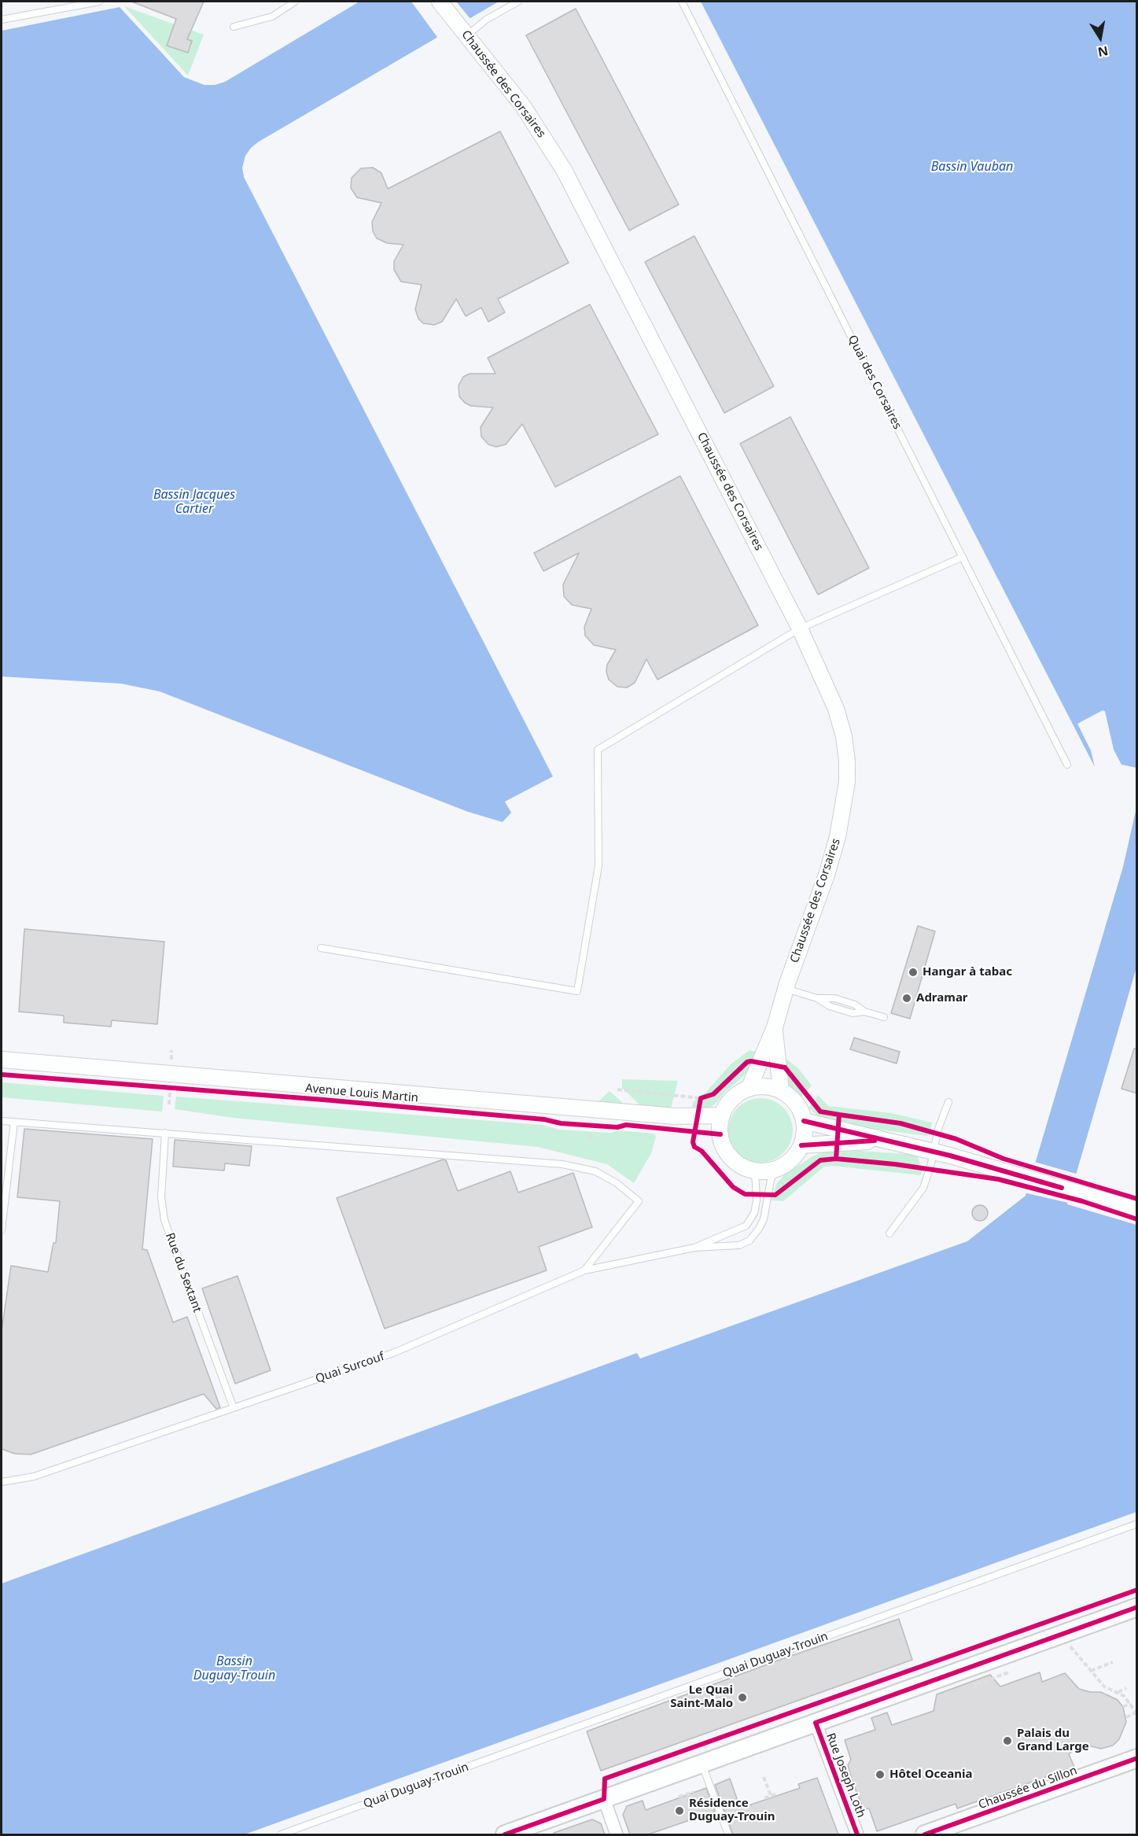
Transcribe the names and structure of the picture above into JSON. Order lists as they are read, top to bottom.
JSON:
{
  "streets": {
    "main road": ["Chaussée du Sillon"],
    "street": ["Chaussée des Corsaires", "Avenue Louis Martin", "Rue Joseph Loth"],
    "lane": [
      "Quai des Corsaires",
      "Rue du Sextant",
      "Quai Surcouf",
      "Quai Duguay-Trouin"
    ]
  },
  "crossings": [
    ["Chaussée des Corsaires", "Avenue Louis Martin"],
    ["Rue du Sextant", "Quai Surcouf"]
  ],
  "water": ["Bassin Vauban", "Bassin Jacques Cartier", "Bassin Duguay-Trouin"],
  "places": [
    "Hangar à tabac",
    "Adramar",
    "Le Quai Saint-Malo",
    "Palais du Grand Large",
    "Hôtel Oceania",
    "Résidence Duguay-Trouin"
  ],
  "north": "bottom"
}
